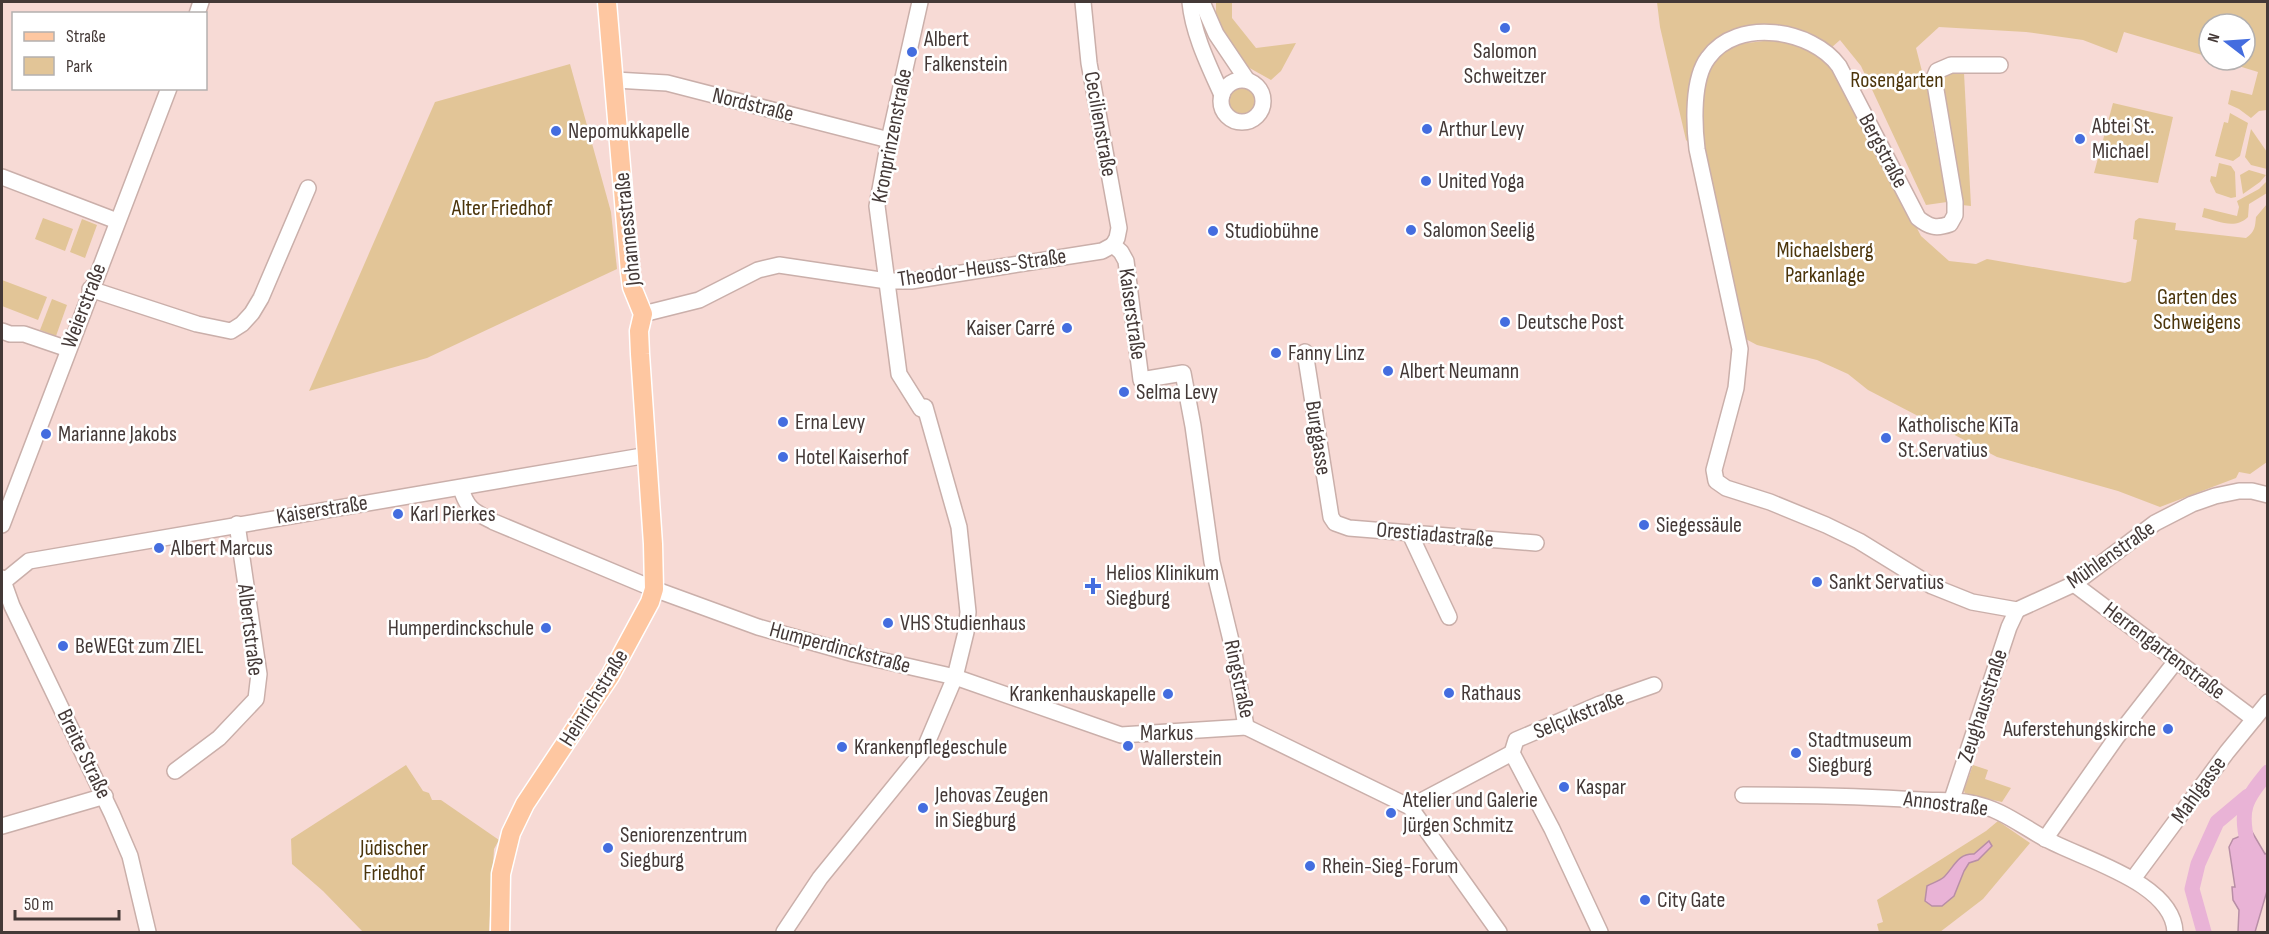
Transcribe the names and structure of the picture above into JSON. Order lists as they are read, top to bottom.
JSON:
{
  "streets": {
    "main road": ["Johannesstraße", "Heinrichstraße"],
    "street": [
      "Nordstraße",
      "Cecilienstraße",
      "Kronprinzenstraße",
      "Bergstraße",
      "Theodor-Heuss-Straße",
      "Weierstraße",
      "Kaiserstraße",
      "Burggasse",
      "Orestiadastraße",
      "Mühlenstraße",
      "Albertstraße",
      "Humperdinckstraße",
      "Herrengartenstraße",
      "Ringstraße",
      "Zeughausstraße",
      "Selçukstraße",
      "Breite Straße",
      "Mahlgasse",
      "Annostraße"
    ]
  },
  "crossings": [
    ["Nordstraße", "Kronprinzenstraße"],
    ["Nordstraße", "Johannesstraße"],
    ["Cecilienstraße", "Theodor-Heuss-Straße"],
    ["Cecilienstraße", "Kaiserstraße"],
    ["Kronprinzenstraße", "Theodor-Heuss-Straße"],
    ["Kronprinzenstraße", "Humperdinckstraße"],
    ["Bergstraße", "Mühlenstraße"],
    ["Bergstraße", "Zeughausstraße"],
    ["Johannesstraße", "Theodor-Heuss-Straße"],
    ["Johannesstraße", "Kaiserstraße"],
    ["Johannesstraße", "Heinrichstraße"],
    ["Theodor-Heuss-Straße", "Kaiserstraße"],
    ["Kaiserstraße", "Albertstraße"],
    ["Kaiserstraße", "Humperdinckstraße"],
    ["Kaiserstraße", "Ringstraße"],
    ["Kaiserstraße", "Heinrichstraße"],
    ["Kaiserstraße", "Breite Straße"],
    ["Burggasse", "Orestiadastraße"],
    ["Mühlenstraße", "Herrengartenstraße"],
    ["Mühlenstraße", "Zeughausstraße"],
    ["Humperdinckstraße", "Ringstraße"],
    ["Humperdinckstraße", "Heinrichstraße"],
    ["Herrengartenstraße", "Mahlgasse"],
    ["Zeughausstraße", "Annostraße"],
    ["Mahlgasse", "Annostraße"]
  ],
  "parks": [
    "Rosengarten",
    "Alter Friedhof",
    "Michaelsberg Parkanlage",
    "Garten des Schweigens",
    "Jüdischer Friedhof"
  ],
  "places": {
    "other": [
      "Salomon Schweitzer",
      "Albert Falkenstein",
      "Arthur Levy",
      "Nepomukkapelle",
      "Abtei St. Michael",
      "United Yoga",
      "Salomon Seelig",
      "Studiobühne",
      "Deutsche Post",
      "Kaiser Carré",
      "Fanny Linz",
      "Albert Neumann",
      "Selma Levy",
      "Erna Levy",
      "Marianne Jakobs",
      "Katholische KiTa St.Servatius",
      "Hotel Kaiserhof",
      "Karl Pierkes",
      "Siegessäule",
      "Albert Marcus",
      "Sankt Servatius",
      "VHS Studienhaus",
      "Humperdinckschule",
      "BeWEGt zum ZIEL",
      "Rathaus",
      "Krankenhauskapelle",
      "Auferstehungskirche",
      "Markus Wallerstein",
      "Krankenpflegeschule",
      "Stadtmuseum Siegburg",
      "Kaspar",
      "Jehovas Zeugen in Siegburg",
      "Atelier und Galerie Jürgen Schmitz",
      "Seniorenzentrum Siegburg",
      "Rhein-Sieg-Forum",
      "City Gate"
    ],
    "health": ["Helios Klinikum Siegburg"]
  },
  "legend": ["Straße", "Park"],
  "scale_bar": "50 m",
  "north": "left"
}
